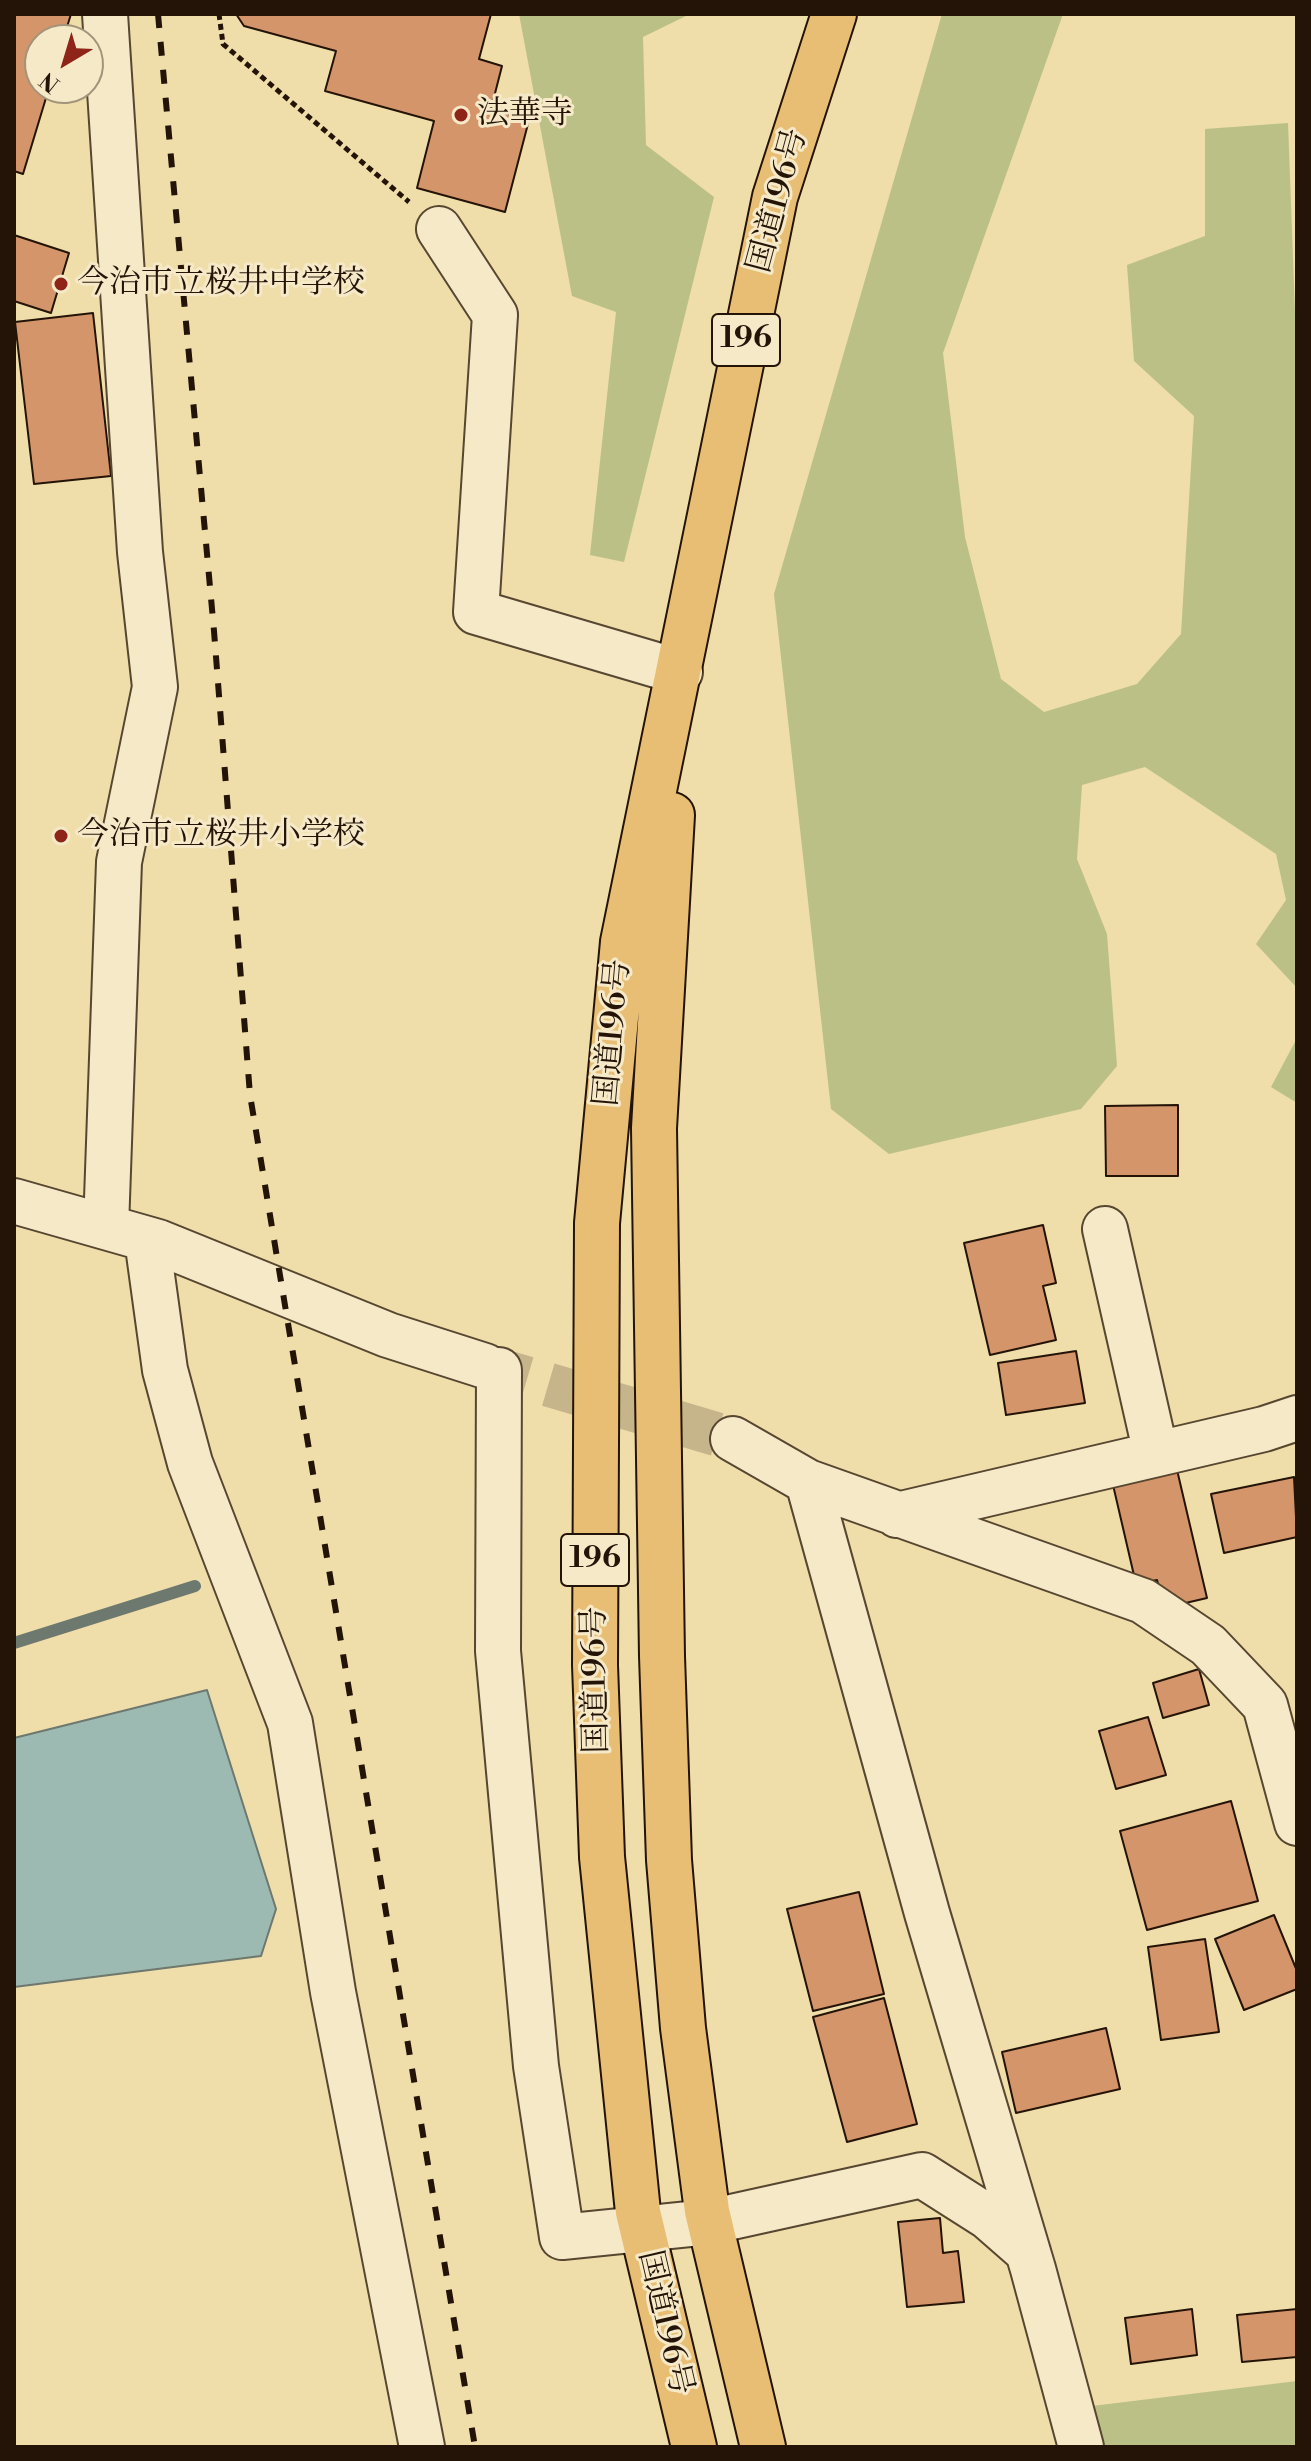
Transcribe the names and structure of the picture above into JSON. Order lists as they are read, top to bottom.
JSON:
{
  "streets": {
    "highway": ["国道196号", "196"]
  },
  "places": ["法華寺", "今治市立桜井中学校", "今治市立桜井小学校"],
  "north": "bottom left"
}
